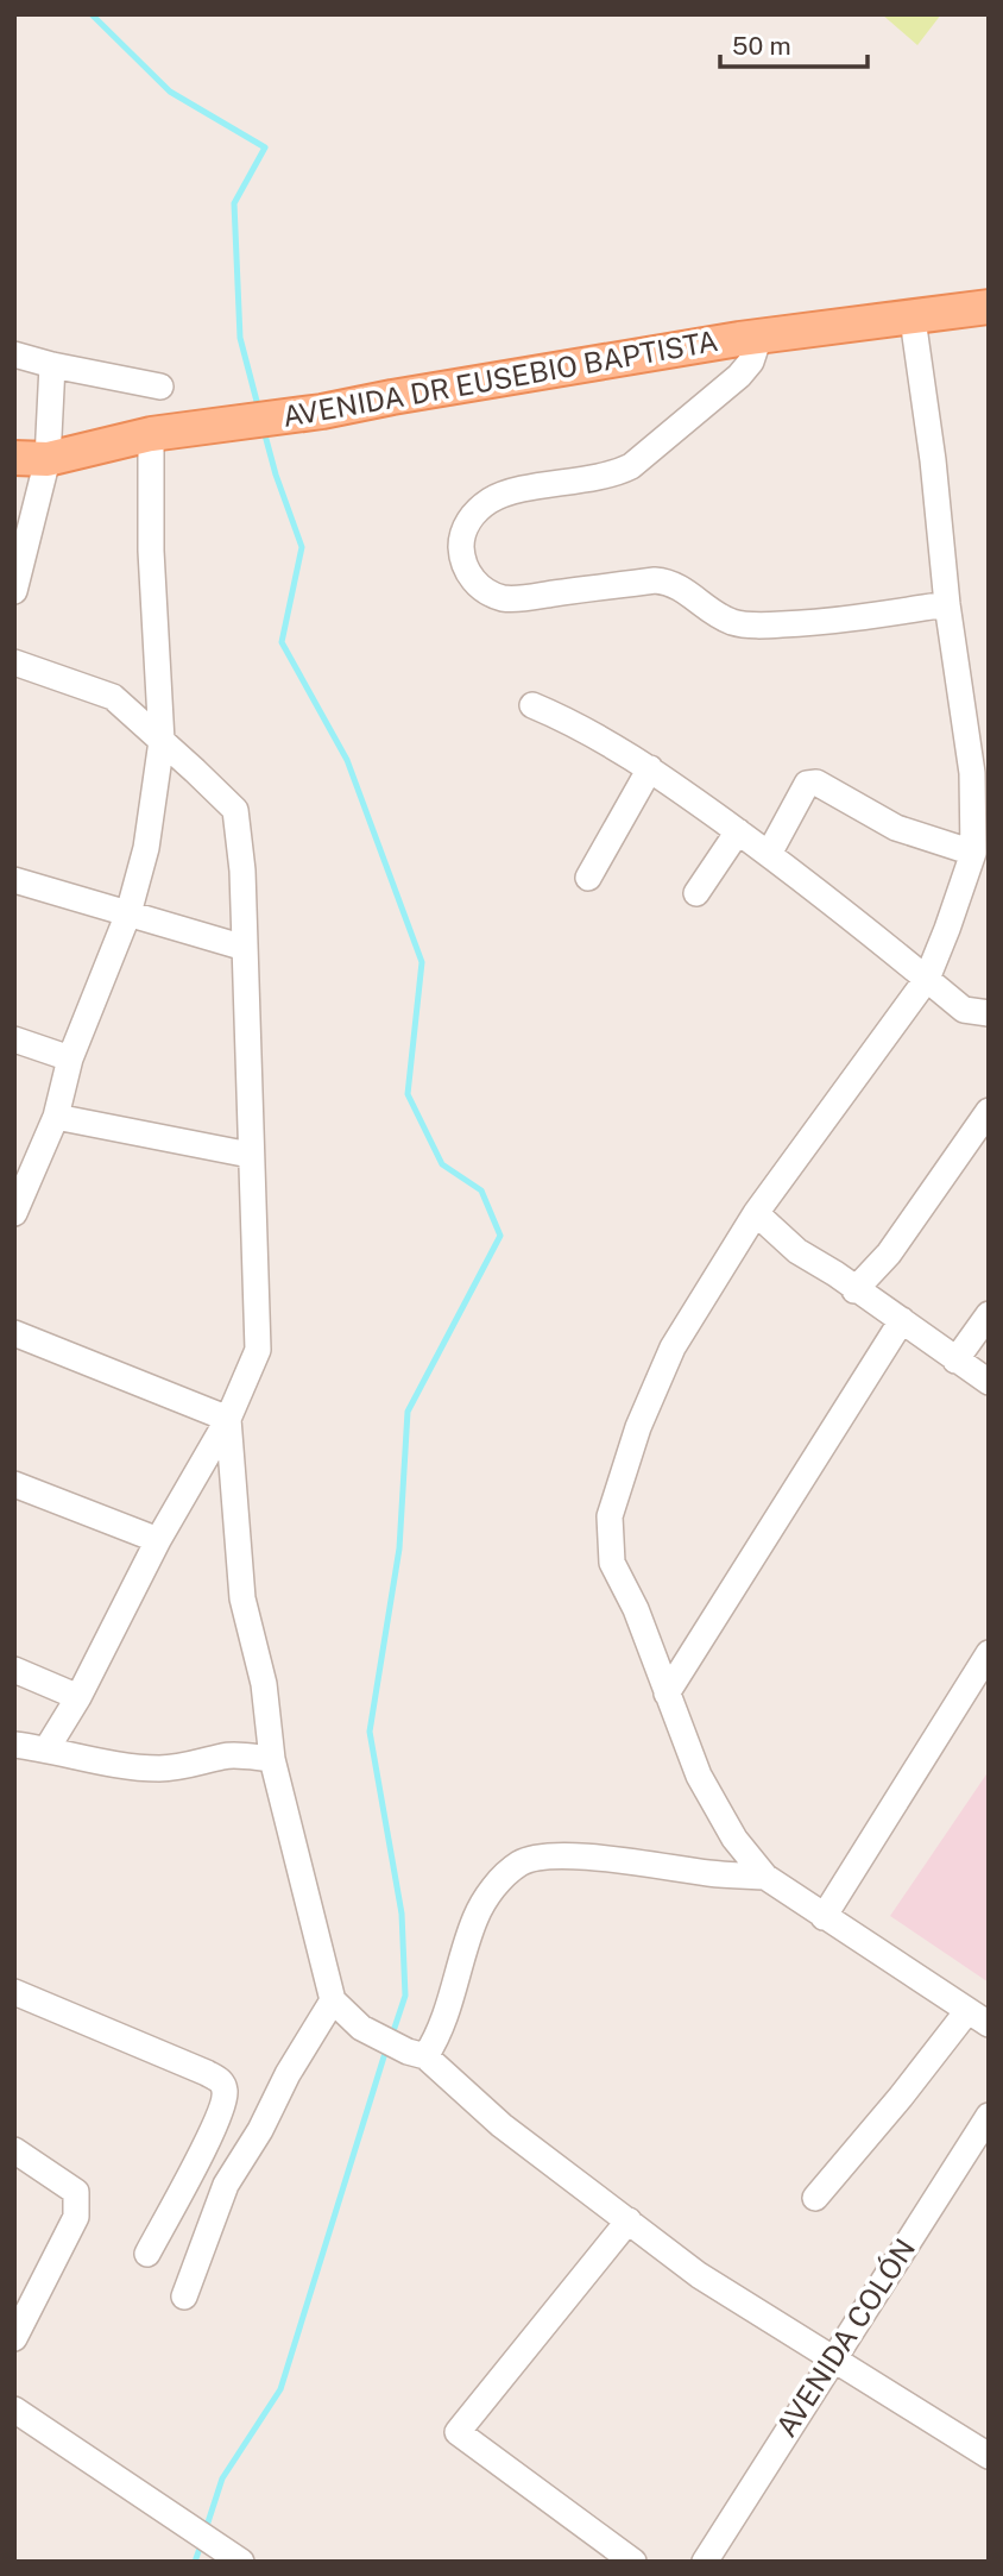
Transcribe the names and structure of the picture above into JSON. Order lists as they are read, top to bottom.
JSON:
{
  "streets": {
    "main road": ["AVENIDA DR EUSEBIO BAPTISTA"],
    "street": ["AVENIDA COLÓN"]
  },
  "scale_bar": "50 m"
}
